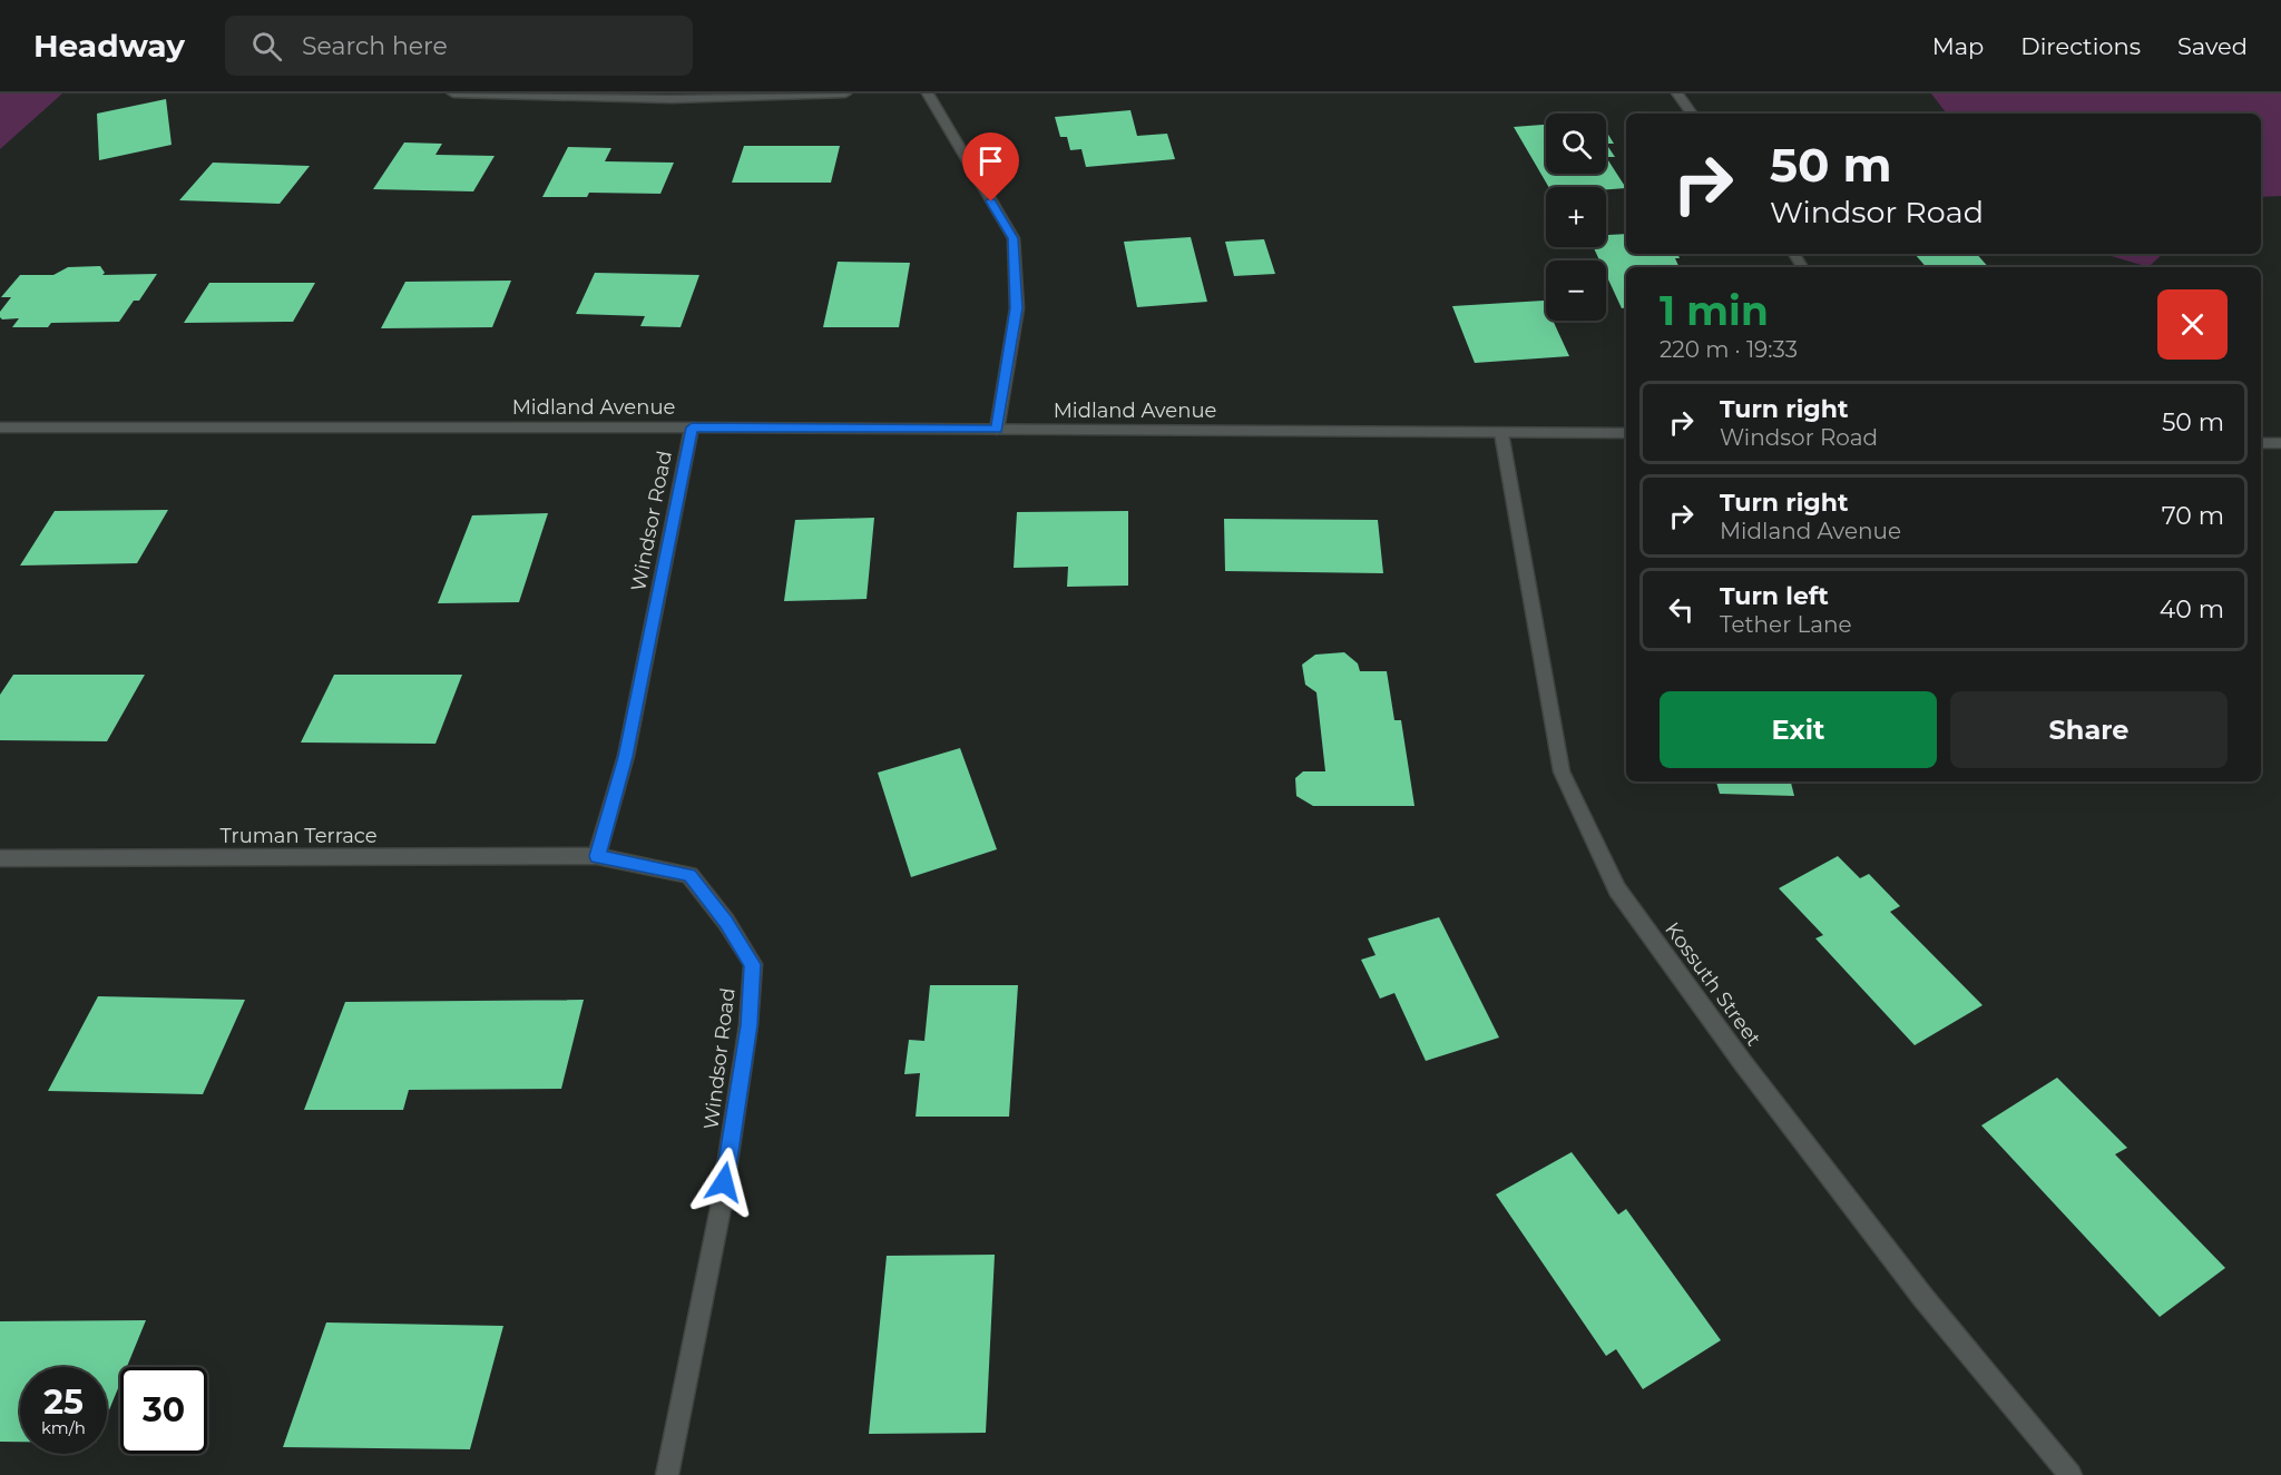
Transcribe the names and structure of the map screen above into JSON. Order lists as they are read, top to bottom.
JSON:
{
  "streets": {
    "street": [
      "Midland Avenue",
      "Windsor Road",
      "Truman Terrace",
      "Kossuth Street"
    ]
  },
  "crossings": [
    ["Midland Avenue", "Windsor Road"],
    ["Midland Avenue", "Kossuth Street"],
    ["Windsor Road", "Truman Terrace"]
  ],
  "page": {
    "header": "Headway",
    "search": "Search here",
    "nav": ["Map", "Directions", "Saved"],
    "map_buttons": ["+", "−"],
    "turn": ["50 m", "Windsor Road"],
    "heading": ["1 min", "220 m · 19:33"],
    "list": [
      {
        "name": "Turn right",
        "note": "Windsor Road",
        "value": "50 m"
      },
      {
        "name": "Turn right",
        "note": "Midland Avenue",
        "value": "70 m"
      },
      {
        "name": "Turn left",
        "note": "Tether Lane",
        "value": "40 m"
      }
    ],
    "buttons": ["Exit", "Share"],
    "speed": "25 km/h",
    "limit": "30"
  }
}
